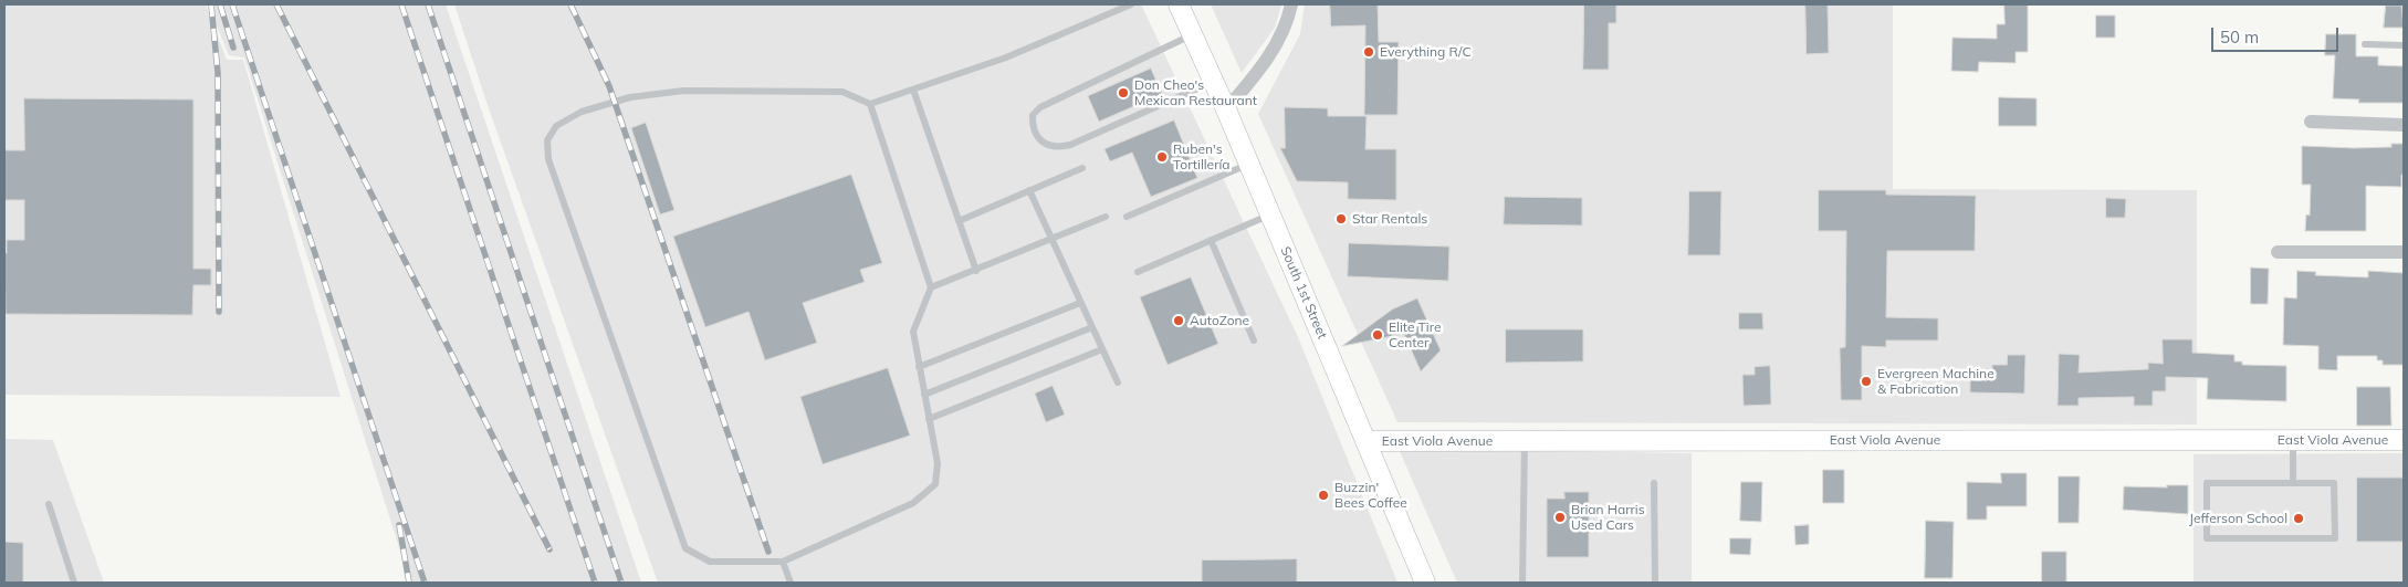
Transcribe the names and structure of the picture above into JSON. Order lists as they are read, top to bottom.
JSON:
{
  "streets": {
    "street": ["South 1st Street", "East Viola Avenue"]
  },
  "crossings": [
    ["South 1st Street", "East Viola Avenue"]
  ],
  "places": [
    "Everything R/C",
    "Don Cheo's Mexican Restaurant",
    "Ruben's Tortillería",
    "Star Rentals",
    "AutoZone",
    "Elite Tire Center",
    "Evergreen Machine & Fabrication",
    "Buzzin' Bees Coffee",
    "Brian Harris Used Cars",
    "Jefferson School"
  ],
  "scale_bar": "50 m"
}
